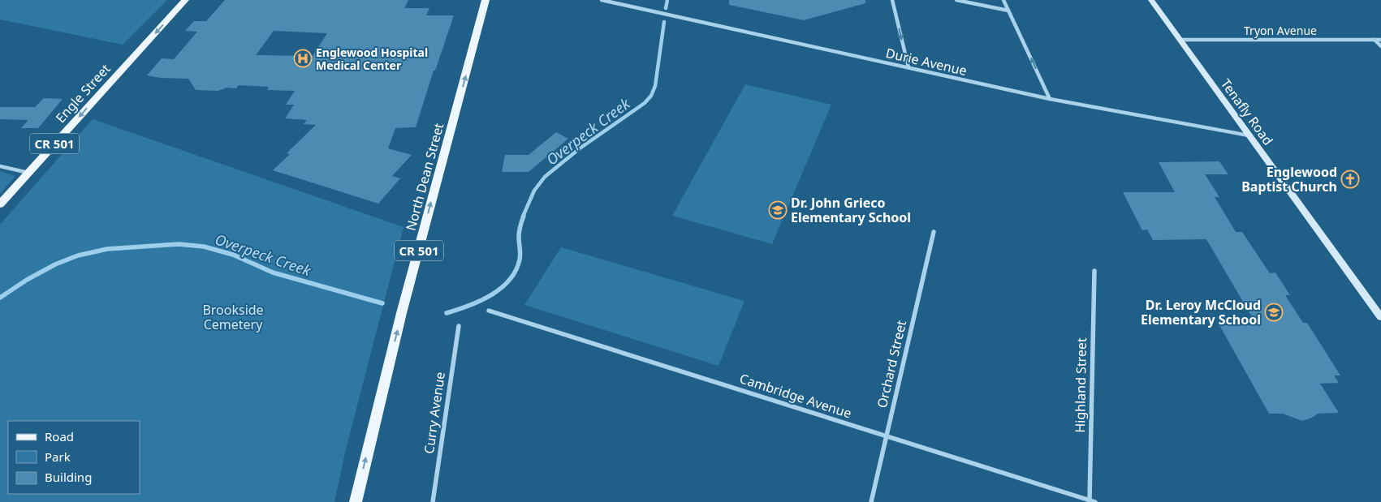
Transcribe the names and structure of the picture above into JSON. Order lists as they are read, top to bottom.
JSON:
{
  "streets": {
    "main road": ["Engle Street", "CR 501", "North Dean Street"],
    "street": [
      "Tryon Avenue",
      "Durie Avenue",
      "Tenafly Road",
      "Orchard Street",
      "Highland Street",
      "Cambridge Avenue",
      "Curry Avenue"
    ]
  },
  "crossings": [
    ["Tryon Avenue", "Tenafly Road"],
    ["Durie Avenue", "Tenafly Road"],
    ["Orchard Street", "Cambridge Avenue"],
    ["Highland Street", "Cambridge Avenue"]
  ],
  "one_way": ["Engle Street", "North Dean Street"],
  "water": ["Overpeck Creek"],
  "parks": ["Brookside Cemetery"],
  "places": {
    "hospital": ["Englewood Hospital Medical Center"],
    "church": ["Englewood Baptist Church"],
    "school or university": ["Dr. John Grieco Elementary School", "Dr. Leroy McCloud Elementary School"]
  },
  "legend": ["Road", "Park", "Building"]
}
